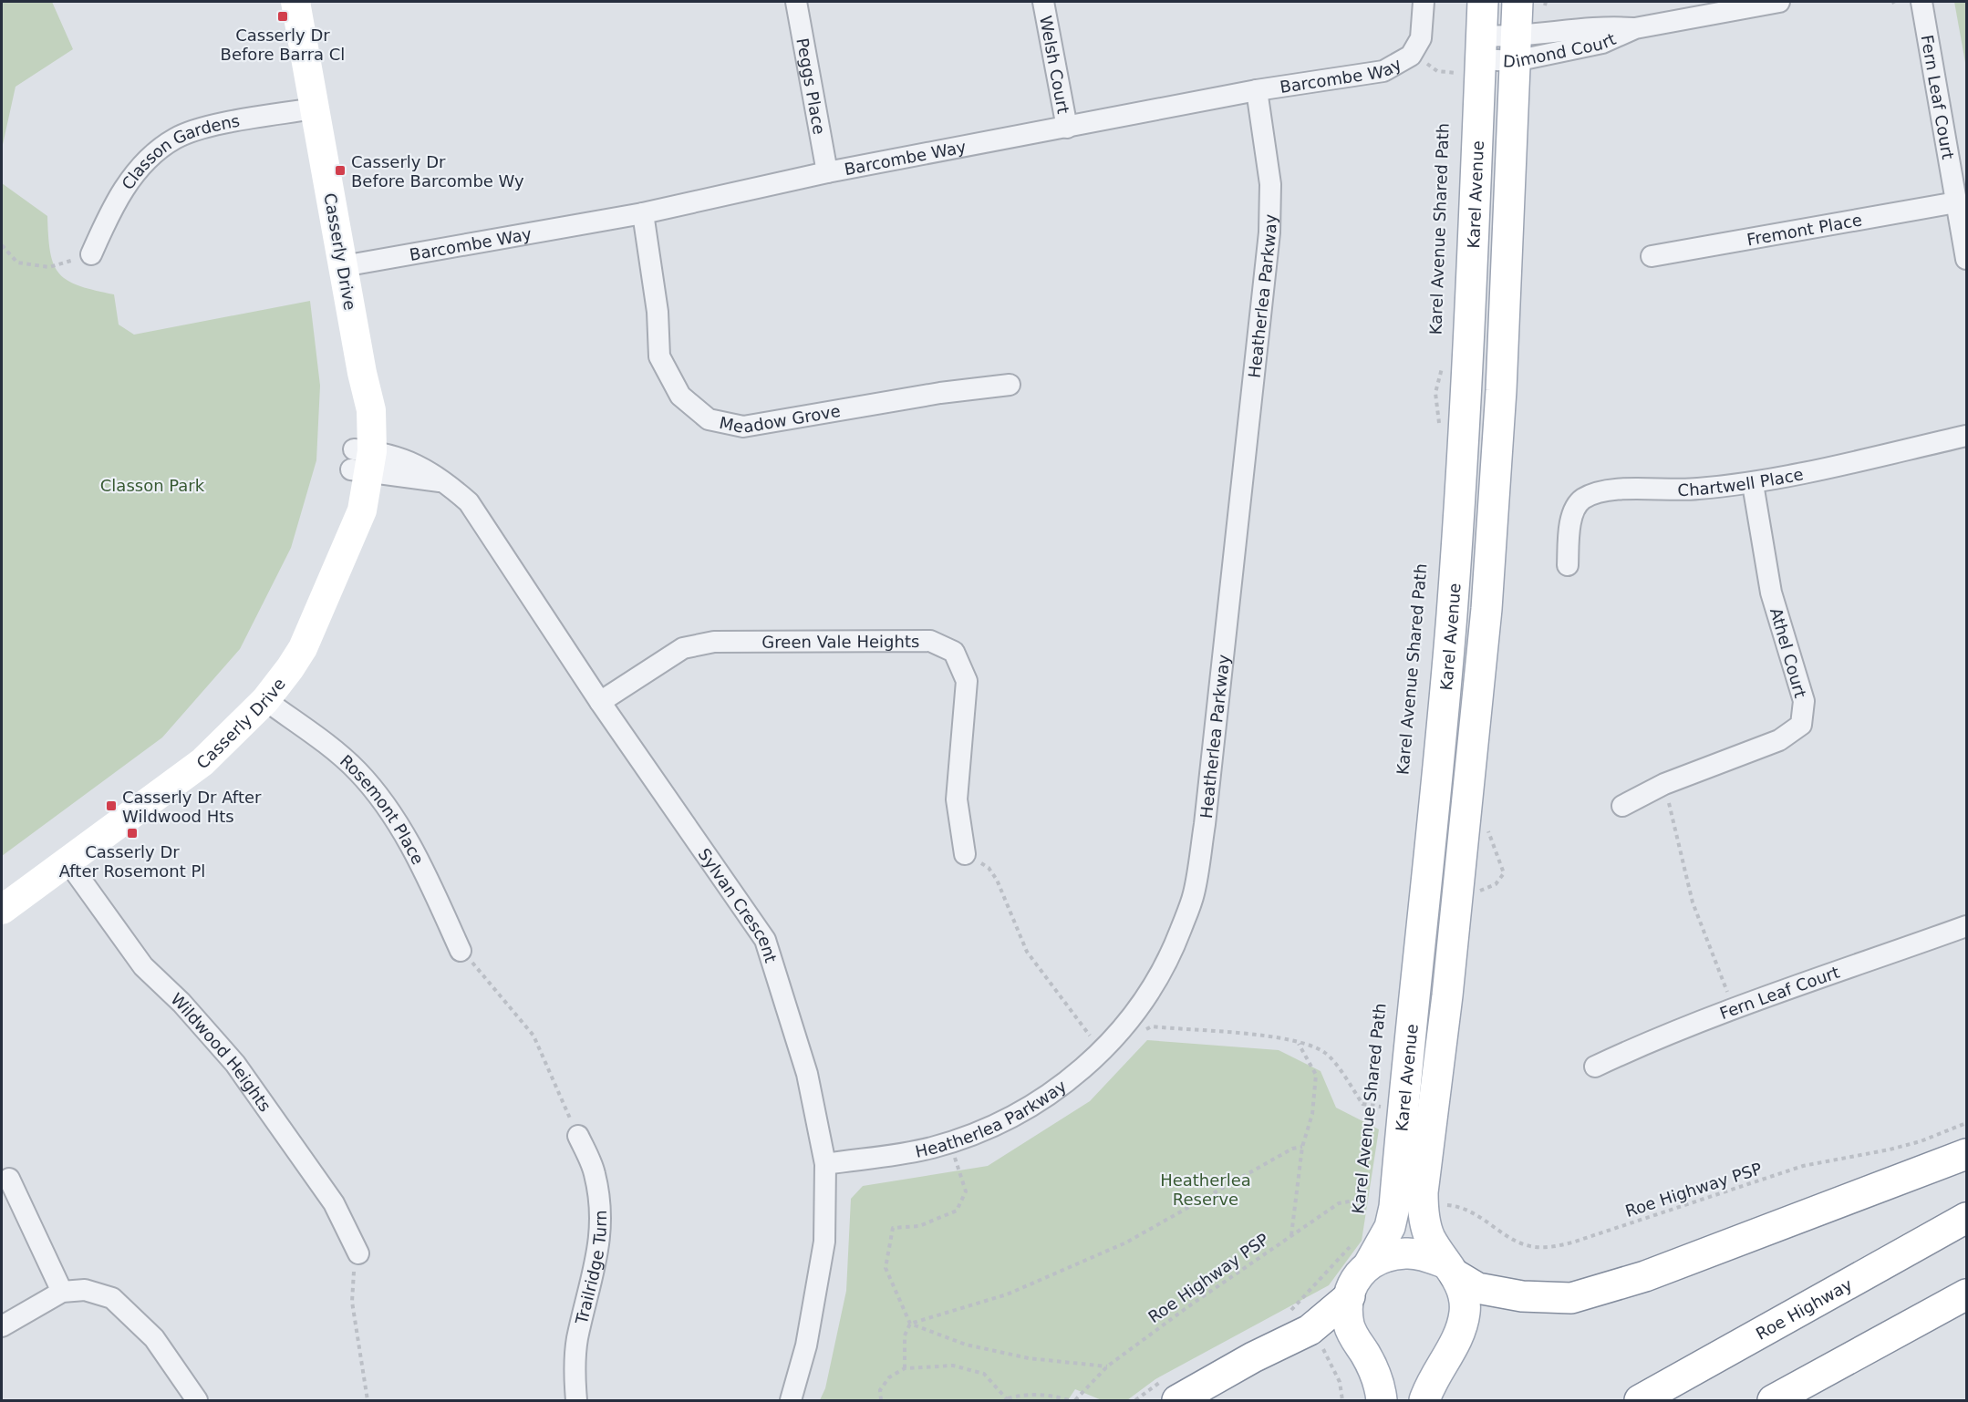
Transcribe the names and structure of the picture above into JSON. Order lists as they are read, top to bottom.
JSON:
{
  "streets": {
    "main road": ["Karel Avenue", "Roe Highway"],
    "street": [
      "Dimond Court",
      "Welsh Court",
      "Barcombe Way",
      "Peggs Place",
      "Fern Leaf Court",
      "Classon Gardens",
      "Fremont Place",
      "Casserly Drive",
      "Heatherlea Parkway",
      "Meadow Grove",
      "Chartwell Place",
      "Green Vale Heights",
      "Athel Court",
      "Rosemont Place",
      "Sylvan Crescent",
      "Wildwood Heights",
      "Trailridge Turn"
    ],
    "path": ["Karel Avenue Shared Path", "Roe Highway PSP"]
  },
  "crossings": [
    ["Dimond Court", "Karel Avenue"],
    ["Welsh Court", "Barcombe Way"],
    ["Barcombe Way", "Peggs Place"],
    ["Barcombe Way", "Casserly Drive"],
    ["Barcombe Way", "Heatherlea Parkway"],
    ["Barcombe Way", "Meadow Grove"],
    ["Fern Leaf Court", "Fremont Place"],
    ["Classon Gardens", "Casserly Drive"],
    ["Casserly Drive", "Rosemont Place"],
    ["Casserly Drive", "Sylvan Crescent"],
    ["Casserly Drive", "Wildwood Heights"],
    ["Heatherlea Parkway", "Sylvan Crescent"],
    ["Chartwell Place", "Athel Court"],
    ["Green Vale Heights", "Sylvan Crescent"]
  ],
  "parks": ["Classon Park", "Heatherlea Reserve"],
  "places": {
    "transit": [
      "Casserly Dr Before Barra Cl",
      "Casserly Dr Before Barcombe Wy",
      "Casserly Dr After Wildwood Hts",
      "Casserly Dr After Rosemont Pl"
    ]
  }
}
